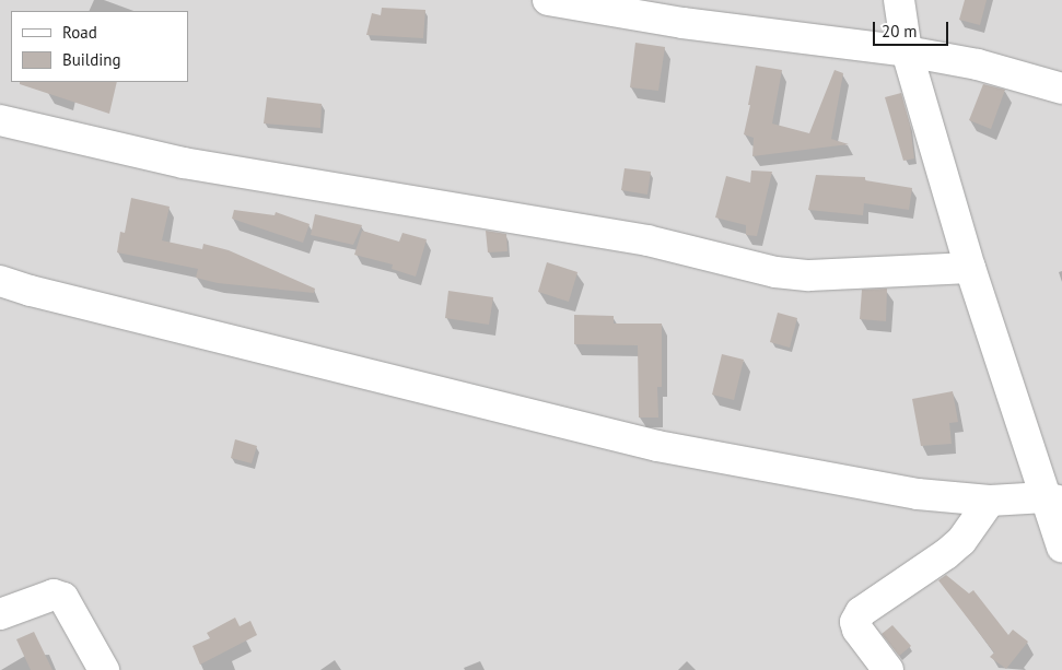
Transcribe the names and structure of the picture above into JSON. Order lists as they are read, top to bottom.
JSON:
{
  "legend": ["Road", "Building"],
  "scale_bar": "20 m"
}
